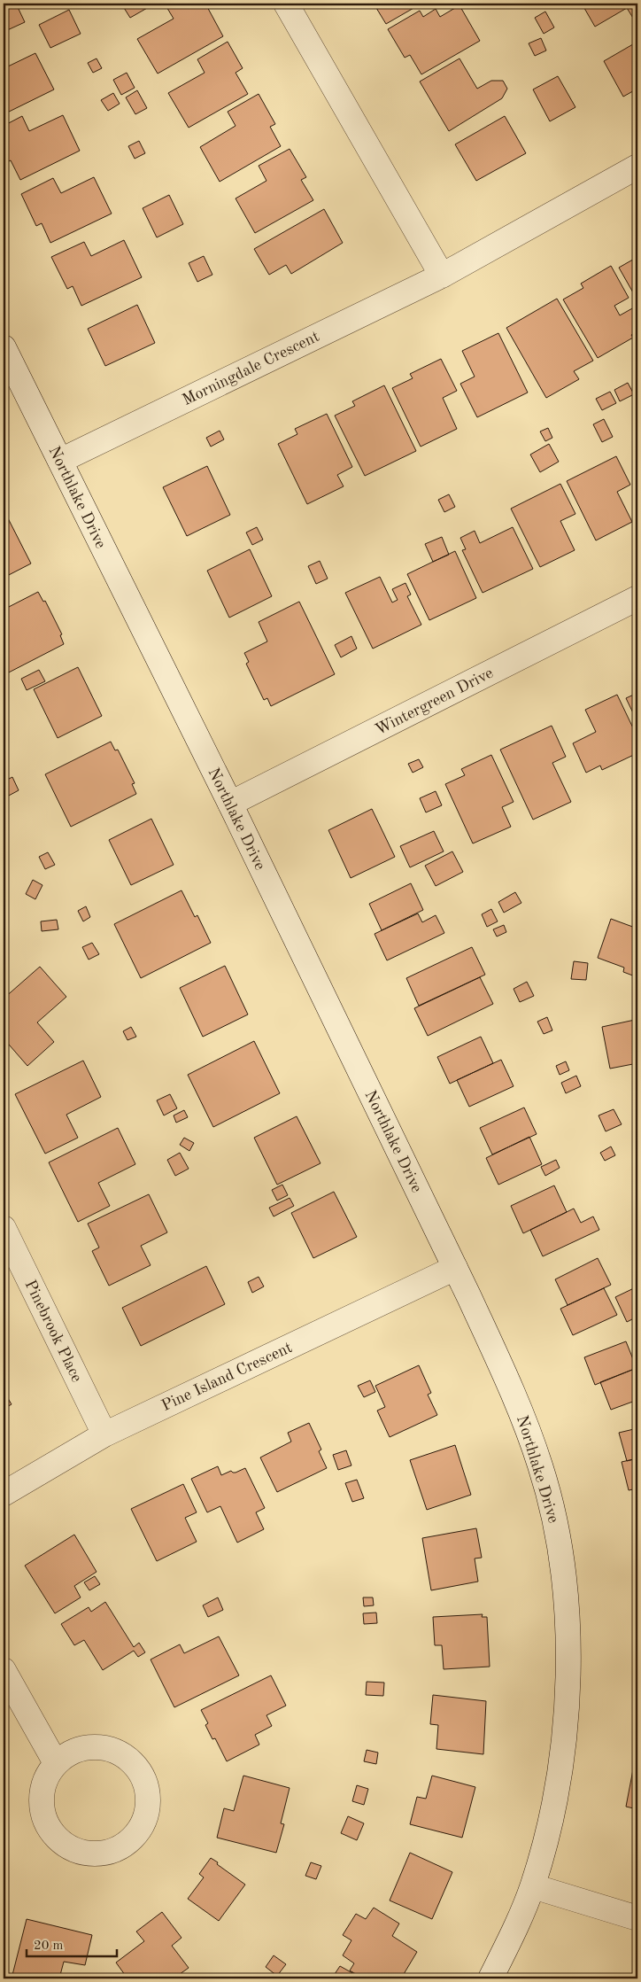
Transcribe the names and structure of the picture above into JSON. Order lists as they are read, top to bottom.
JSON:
{
  "streets": {
    "street": [
      "Morningdale Crescent",
      "Northlake Drive",
      "Wintergreen Drive",
      "Pinebrook Place",
      "Pine Island Crescent"
    ]
  },
  "crossings": [
    ["Morningdale Crescent", "Northlake Drive"],
    ["Northlake Drive", "Wintergreen Drive"],
    ["Northlake Drive", "Pine Island Crescent"],
    ["Pinebrook Place", "Pine Island Crescent"]
  ],
  "scale_bar": "20 m"
}
